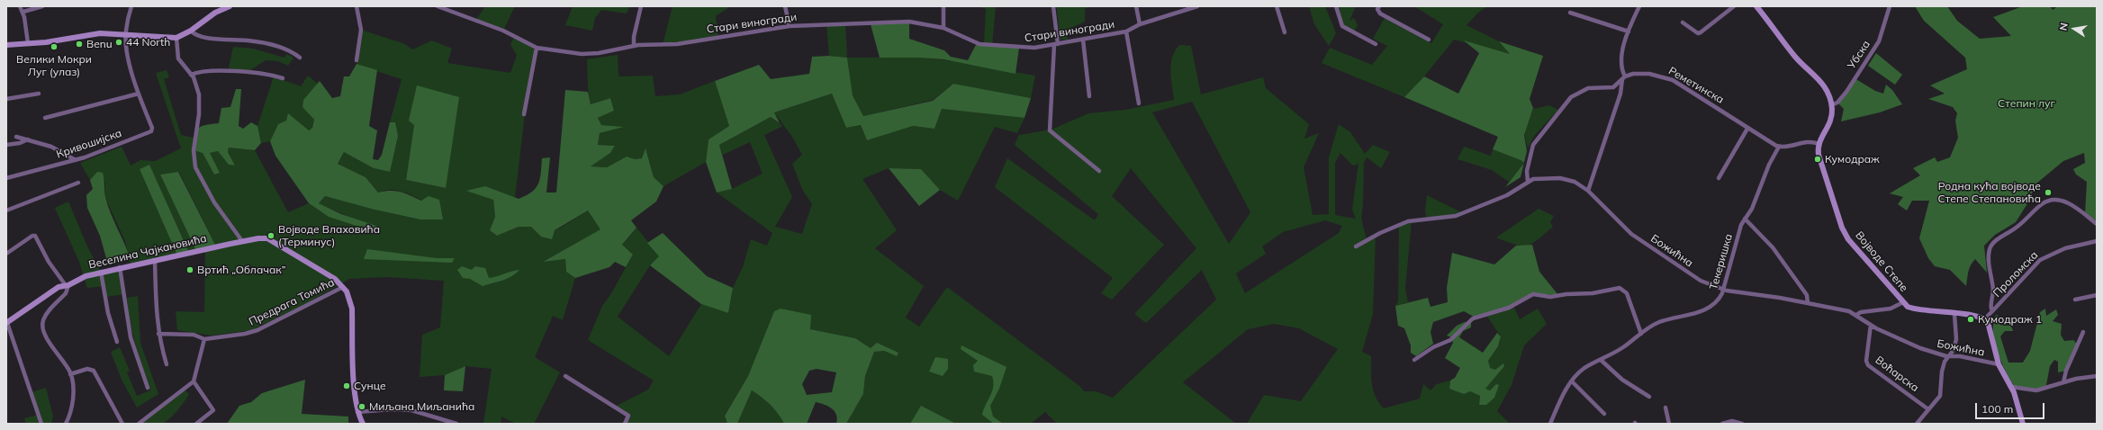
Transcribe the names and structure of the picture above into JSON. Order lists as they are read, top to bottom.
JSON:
{
  "streets": {
    "street": [
      "Стари виногради",
      "Убска",
      "Реметинска",
      "Кривошијска",
      "Божићна",
      "Веселина Чајкановића",
      "Текеришка",
      "Војводе Степе",
      "Проломска",
      "Предрага Томића",
      "Воћарска"
    ]
  },
  "crossings": [
    ["Реметинска", "Божићна"],
    ["Реметинска", "Текеришка"],
    ["Божићна", "Текеришка"],
    ["Божићна", "Воћарска"],
    ["Веселина Чајкановића", "Предрага Томића"],
    ["Војводе Степе", "Проломска"]
  ],
  "parks": ["Степин луг"],
  "places": [
    "44 North",
    "Benu",
    "Велики Мокри Луг (улаз)",
    "Кумодраж",
    "Родна кућа војводе Степе Степановића",
    "Војводе Влаховића (Терминус)",
    "Вртић „Облачак”",
    "Кумодраж 1",
    "Сунце",
    "Миљана Миљанића"
  ],
  "scale_bar": "100 m",
  "north": "left"
}
